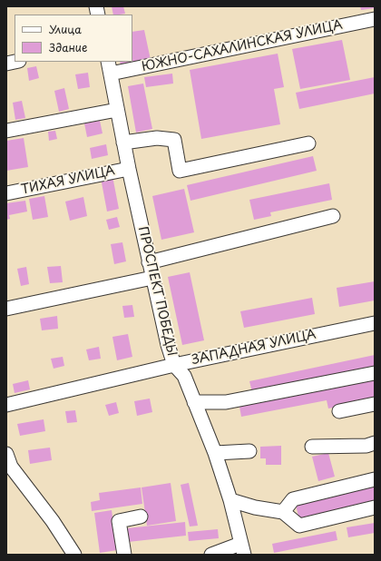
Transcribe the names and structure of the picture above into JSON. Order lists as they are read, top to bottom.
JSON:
{
  "streets": {
    "street": [
      "ЮЖНО-САХАЛИНСКАЯ УЛИЦА",
      "ТИХАЯ УЛИЦА",
      "ПРОСПЕКТ ПОБЕДЫ",
      "ЗАПАДНАЯ УЛИЦА"
    ]
  },
  "crossings": [
    ["ЮЖНО-САХАЛИНСКАЯ УЛИЦА", "ПРОСПЕКТ ПОБЕДЫ"],
    ["ТИХАЯ УЛИЦА", "ПРОСПЕКТ ПОБЕДЫ"],
    ["ПРОСПЕКТ ПОБЕДЫ", "ЗАПАДНАЯ УЛИЦА"]
  ],
  "legend": ["Улица", "Здание"]
}
